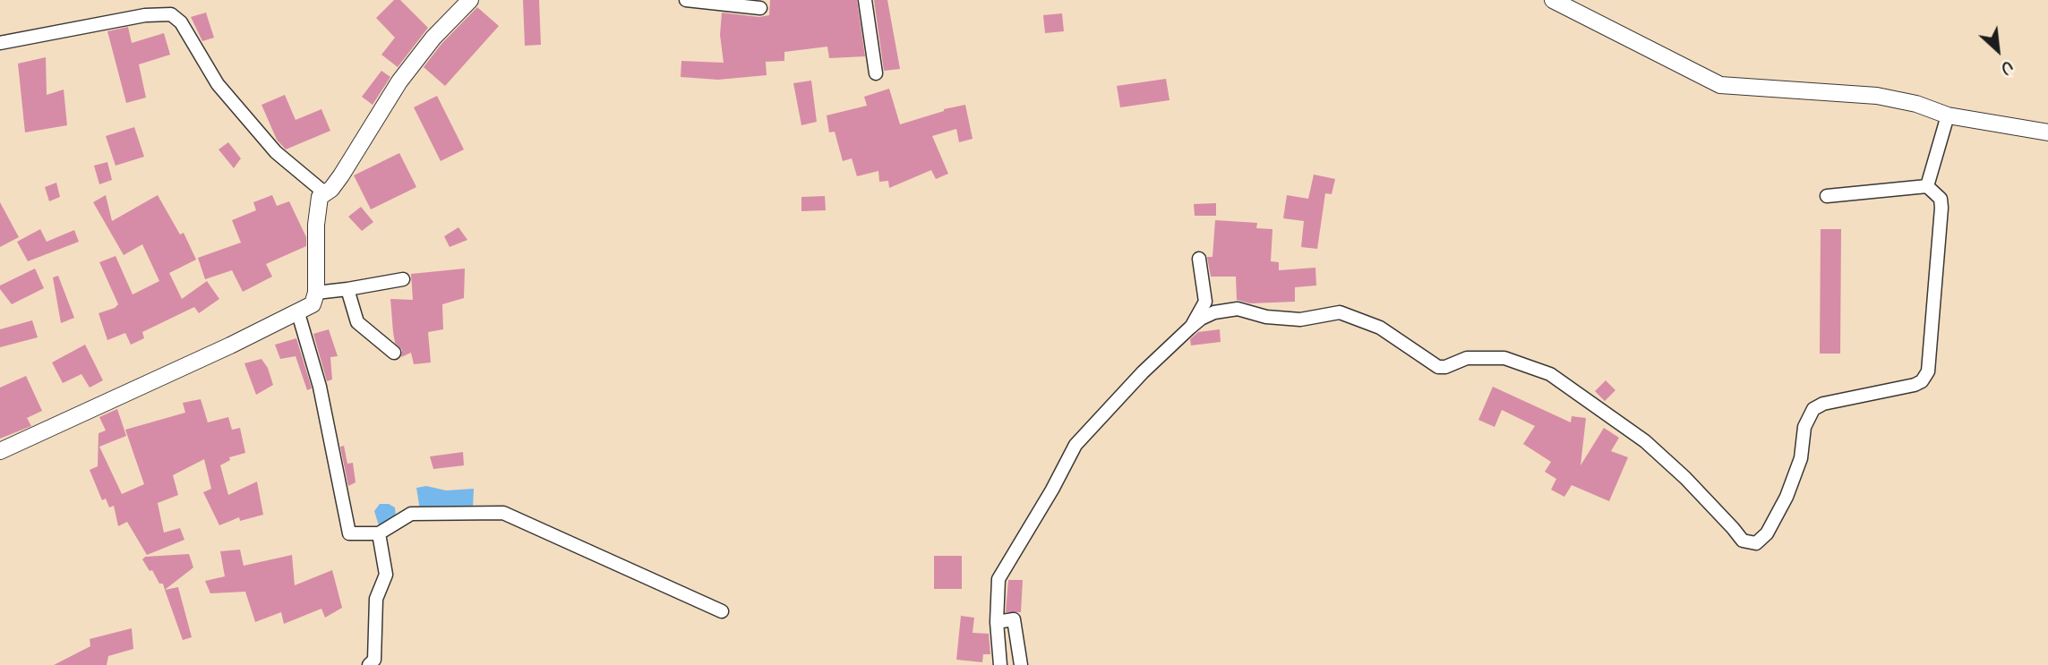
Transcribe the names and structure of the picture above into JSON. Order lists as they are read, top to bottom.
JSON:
{
  "north": "bottom right"
}
